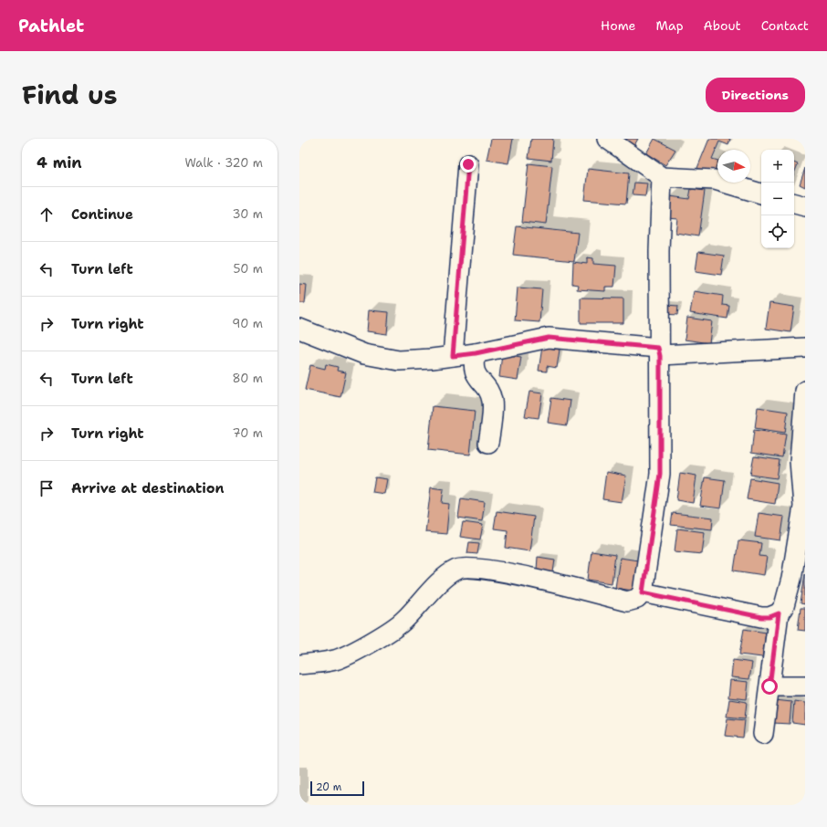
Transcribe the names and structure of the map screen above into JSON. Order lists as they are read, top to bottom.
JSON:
{
  "scale_bar": "20 m",
  "north": "right",
  "page": {
    "header": "Pathlet",
    "nav": [
      "Home",
      "Map",
      "About",
      "Contact"
    ],
    "title": "Find us",
    "buttons": "Directions",
    "heading": ["4 min", "Walk · 320 m"],
    "map_buttons": ["+", "−"],
    "list": [
      ["Continue", "30 m"],
      ["Turn left", "50 m"],
      ["Turn right", "90 m"],
      ["Turn left", "80 m"],
      ["Turn right", "70 m"],
      "Arrive at destination"
    ],
    "scale": "20 m"
  }
}
